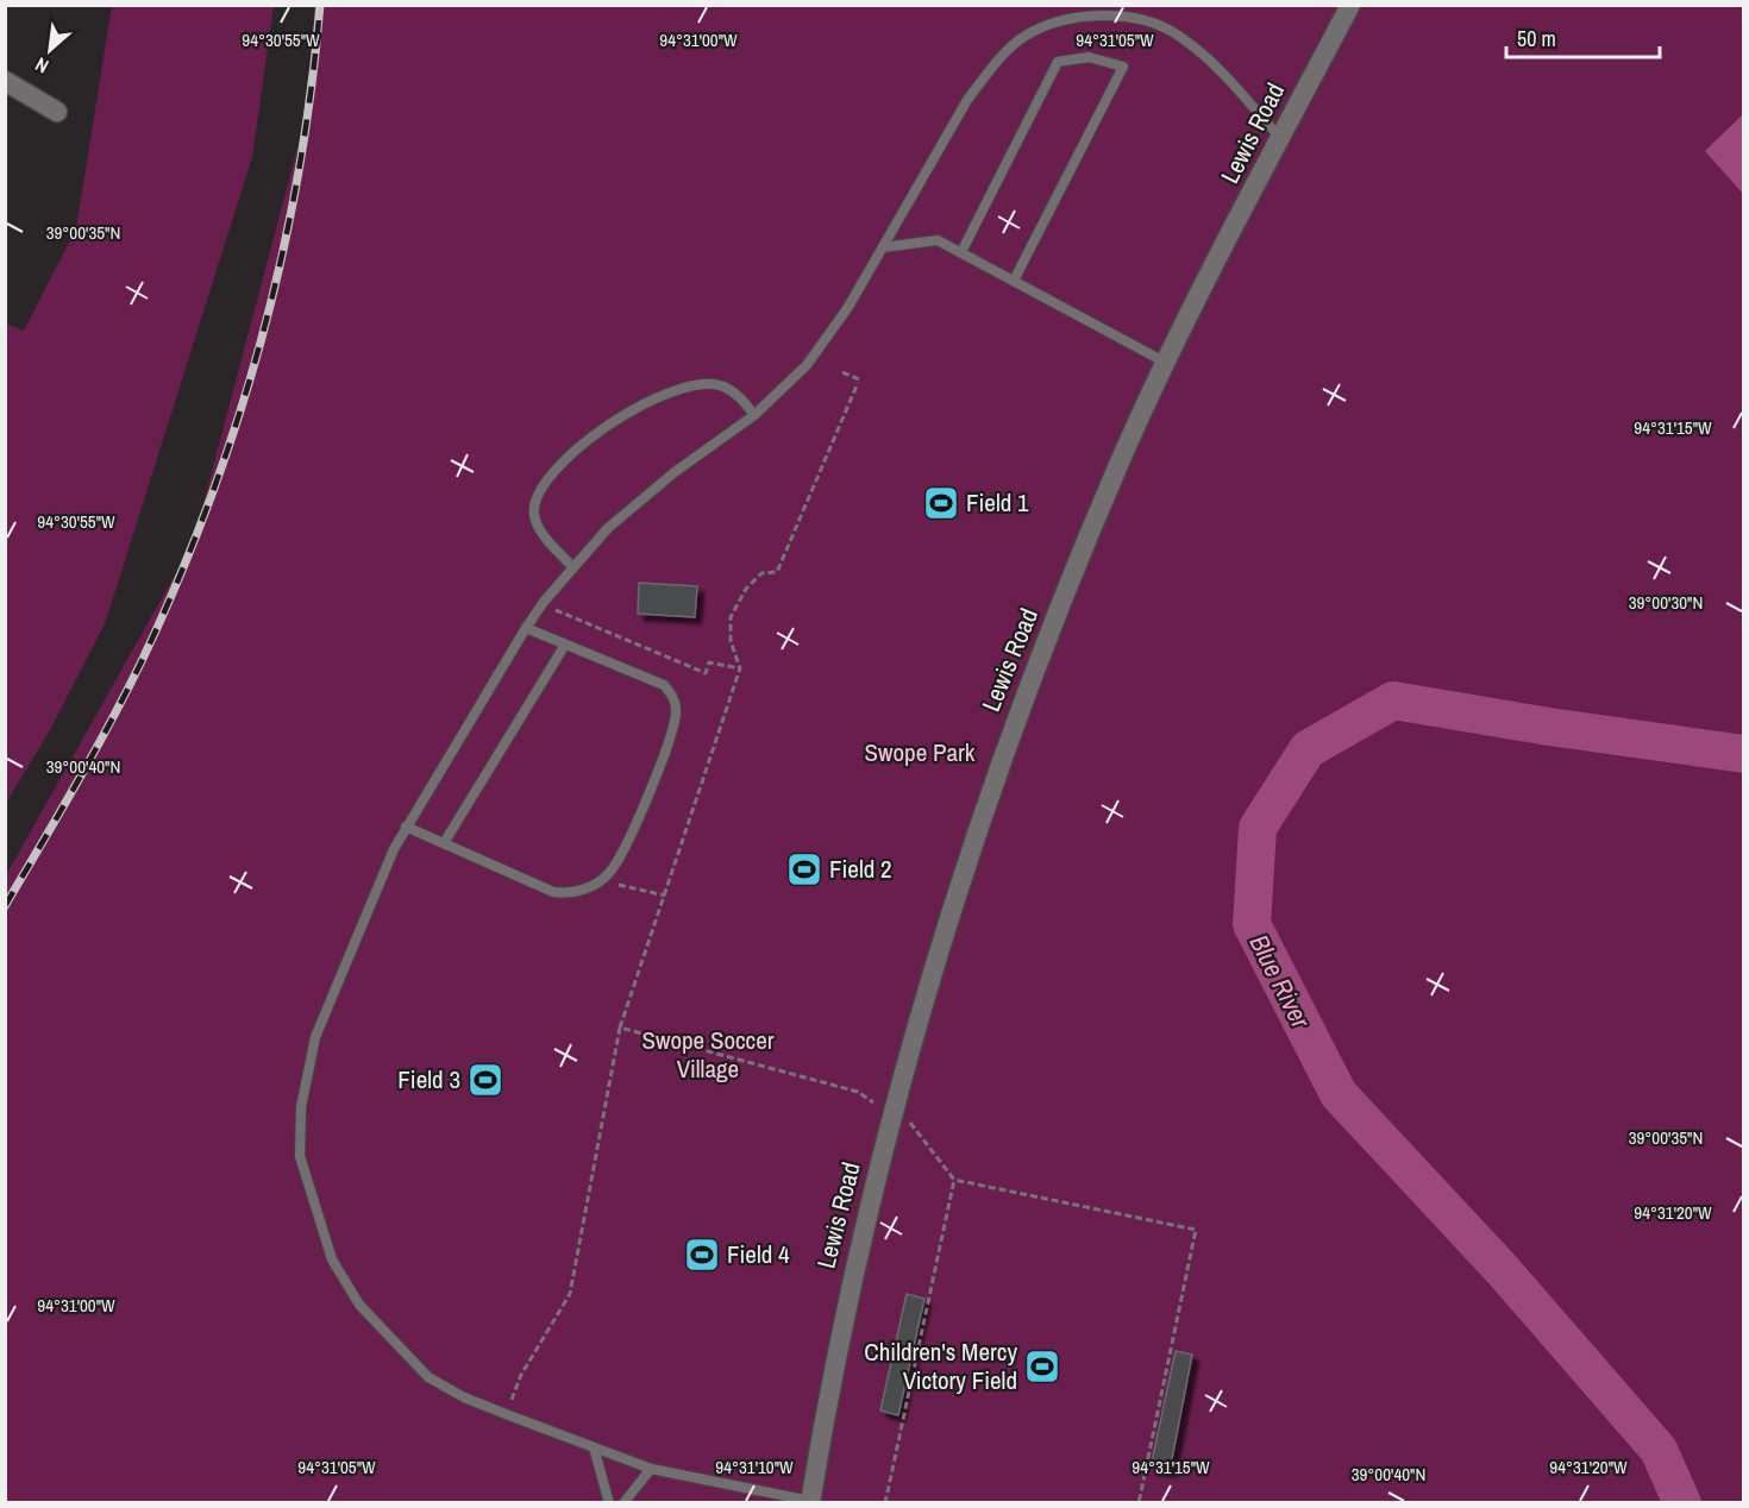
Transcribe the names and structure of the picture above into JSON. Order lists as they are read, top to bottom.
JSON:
{
  "streets": {
    "street": ["Lewis Road"]
  },
  "water": ["Blue River"],
  "parks": ["Swope Park", "Swope Soccer Village"],
  "places": {
    "sports": [
      "Field 1",
      "Field 2",
      "Field 3",
      "Field 4",
      "Children's Mercy Victory Field"
    ]
  },
  "scale_bar": "50 m",
  "north": "bottom left",
  "coordinates": [
    "94°30'55\"W",
    "94°31'00\"W",
    "94°31'05\"W",
    "39°00'35\"N",
    "94°31'15\"W",
    "39°00'30\"N",
    "39°00'40\"N",
    "94°31'20\"W",
    "94°31'10\"W"
  ]
}
